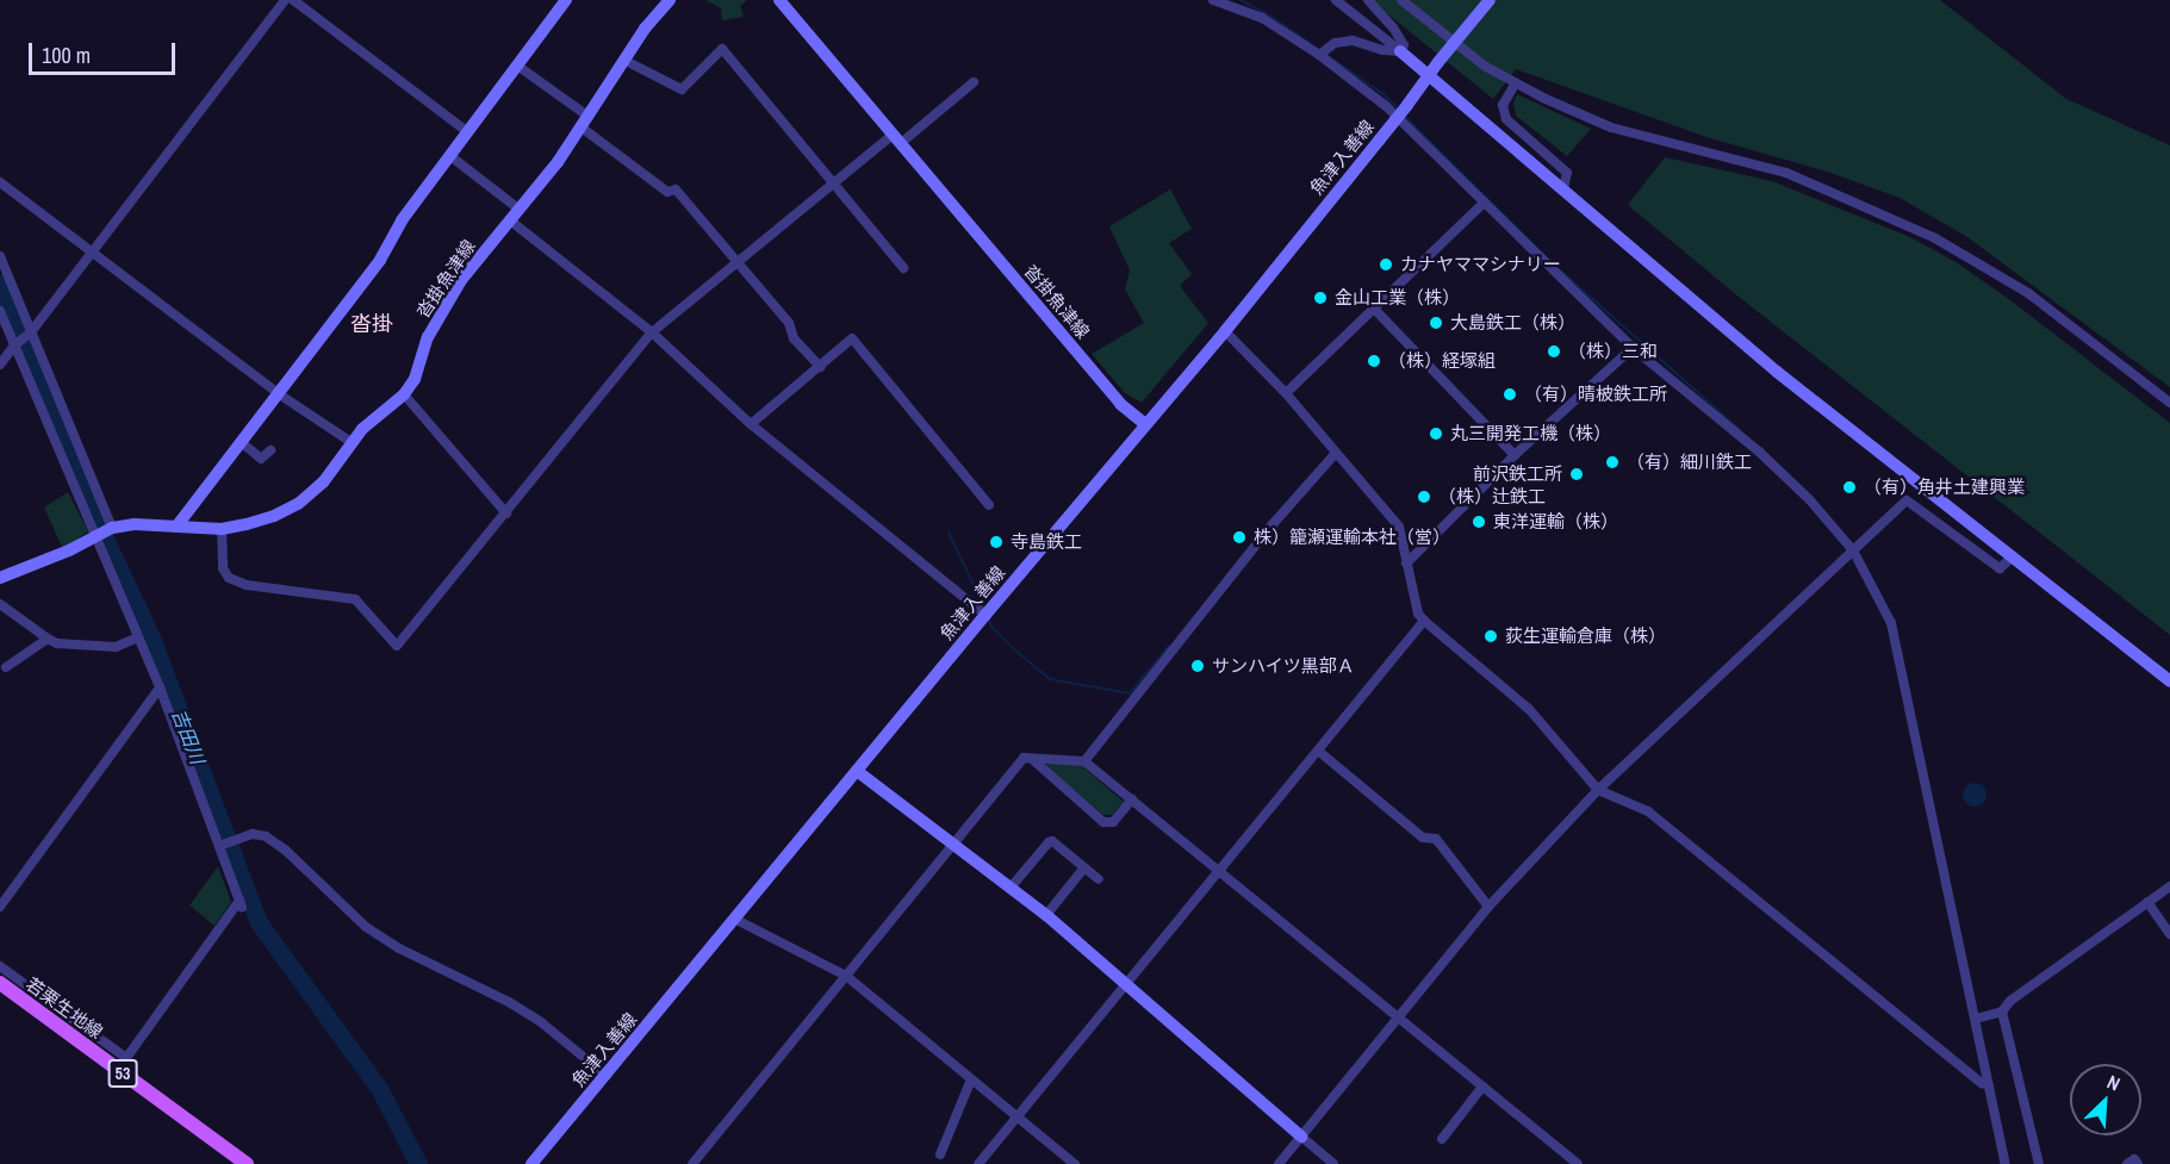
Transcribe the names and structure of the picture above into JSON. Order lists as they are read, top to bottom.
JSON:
{
  "streets": {
    "main road": [
      "魚津入善線",
      "沓掛魚津線",
      "若栗生地線",
      "53"
    ]
  },
  "crossings": [
    ["魚津入善線", "沓掛魚津線"]
  ],
  "districts": ["沓掛"],
  "water": ["吉田川"],
  "places": [
    "カナヤママシナリー",
    "金山工業（株）",
    "大島鉄工（株）",
    "（株）三和",
    "（株）経塚組",
    "（有）晴柀鉄工所",
    "丸三開発工機（株）",
    "（有）細川鉄工",
    "前沢鉄工所",
    "（有）角井土建興業",
    "（株）辻鉄工",
    "東洋運輸（株）",
    "株）籠瀬運輸本社（営）",
    "寺島鉄工",
    "荻生運輸倉庫（株）",
    "サンハイツ黒部Ａ"
  ],
  "scale_bar": "100 m",
  "north": "top right"
}
